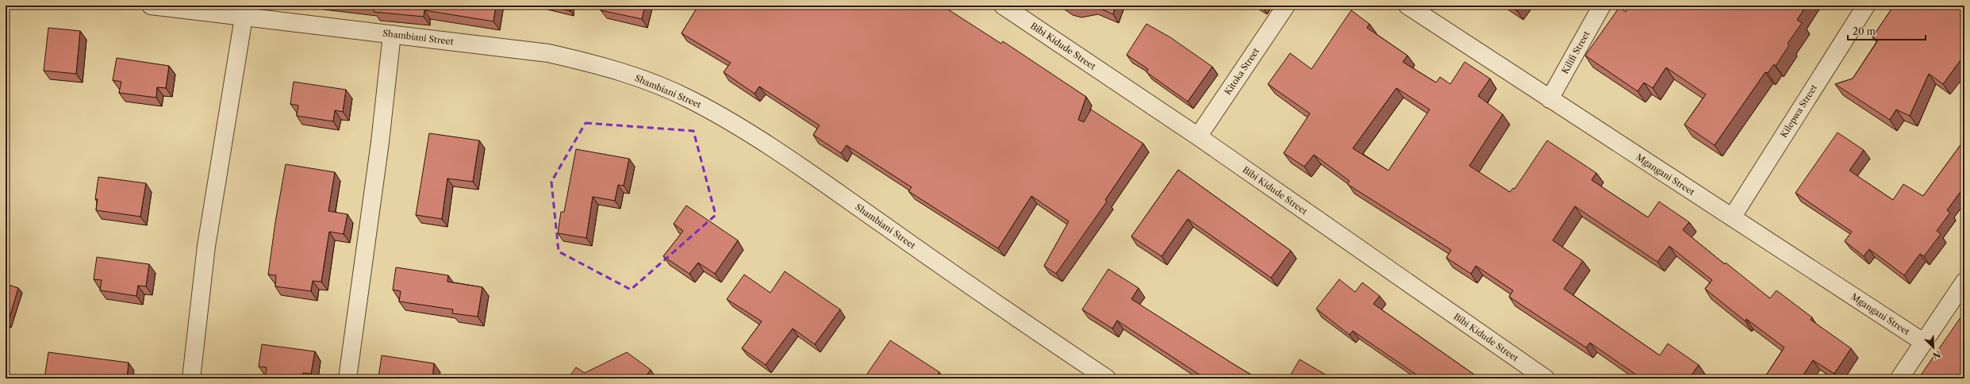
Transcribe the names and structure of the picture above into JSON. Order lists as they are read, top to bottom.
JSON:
{
  "streets": {
    "street": [
      "Shambiani Street",
      "Bibi Kidude Street",
      "Kilifi Street",
      "Kitoka Street",
      "Kilepwa Street",
      "Mgangani Street"
    ]
  },
  "crossings": [
    ["Bibi Kidude Street", "Kitoka Street"],
    ["Kilifi Street", "Mgangani Street"],
    ["Kilepwa Street", "Mgangani Street"]
  ],
  "scale_bar": "20 m",
  "north": "bottom right"
}
